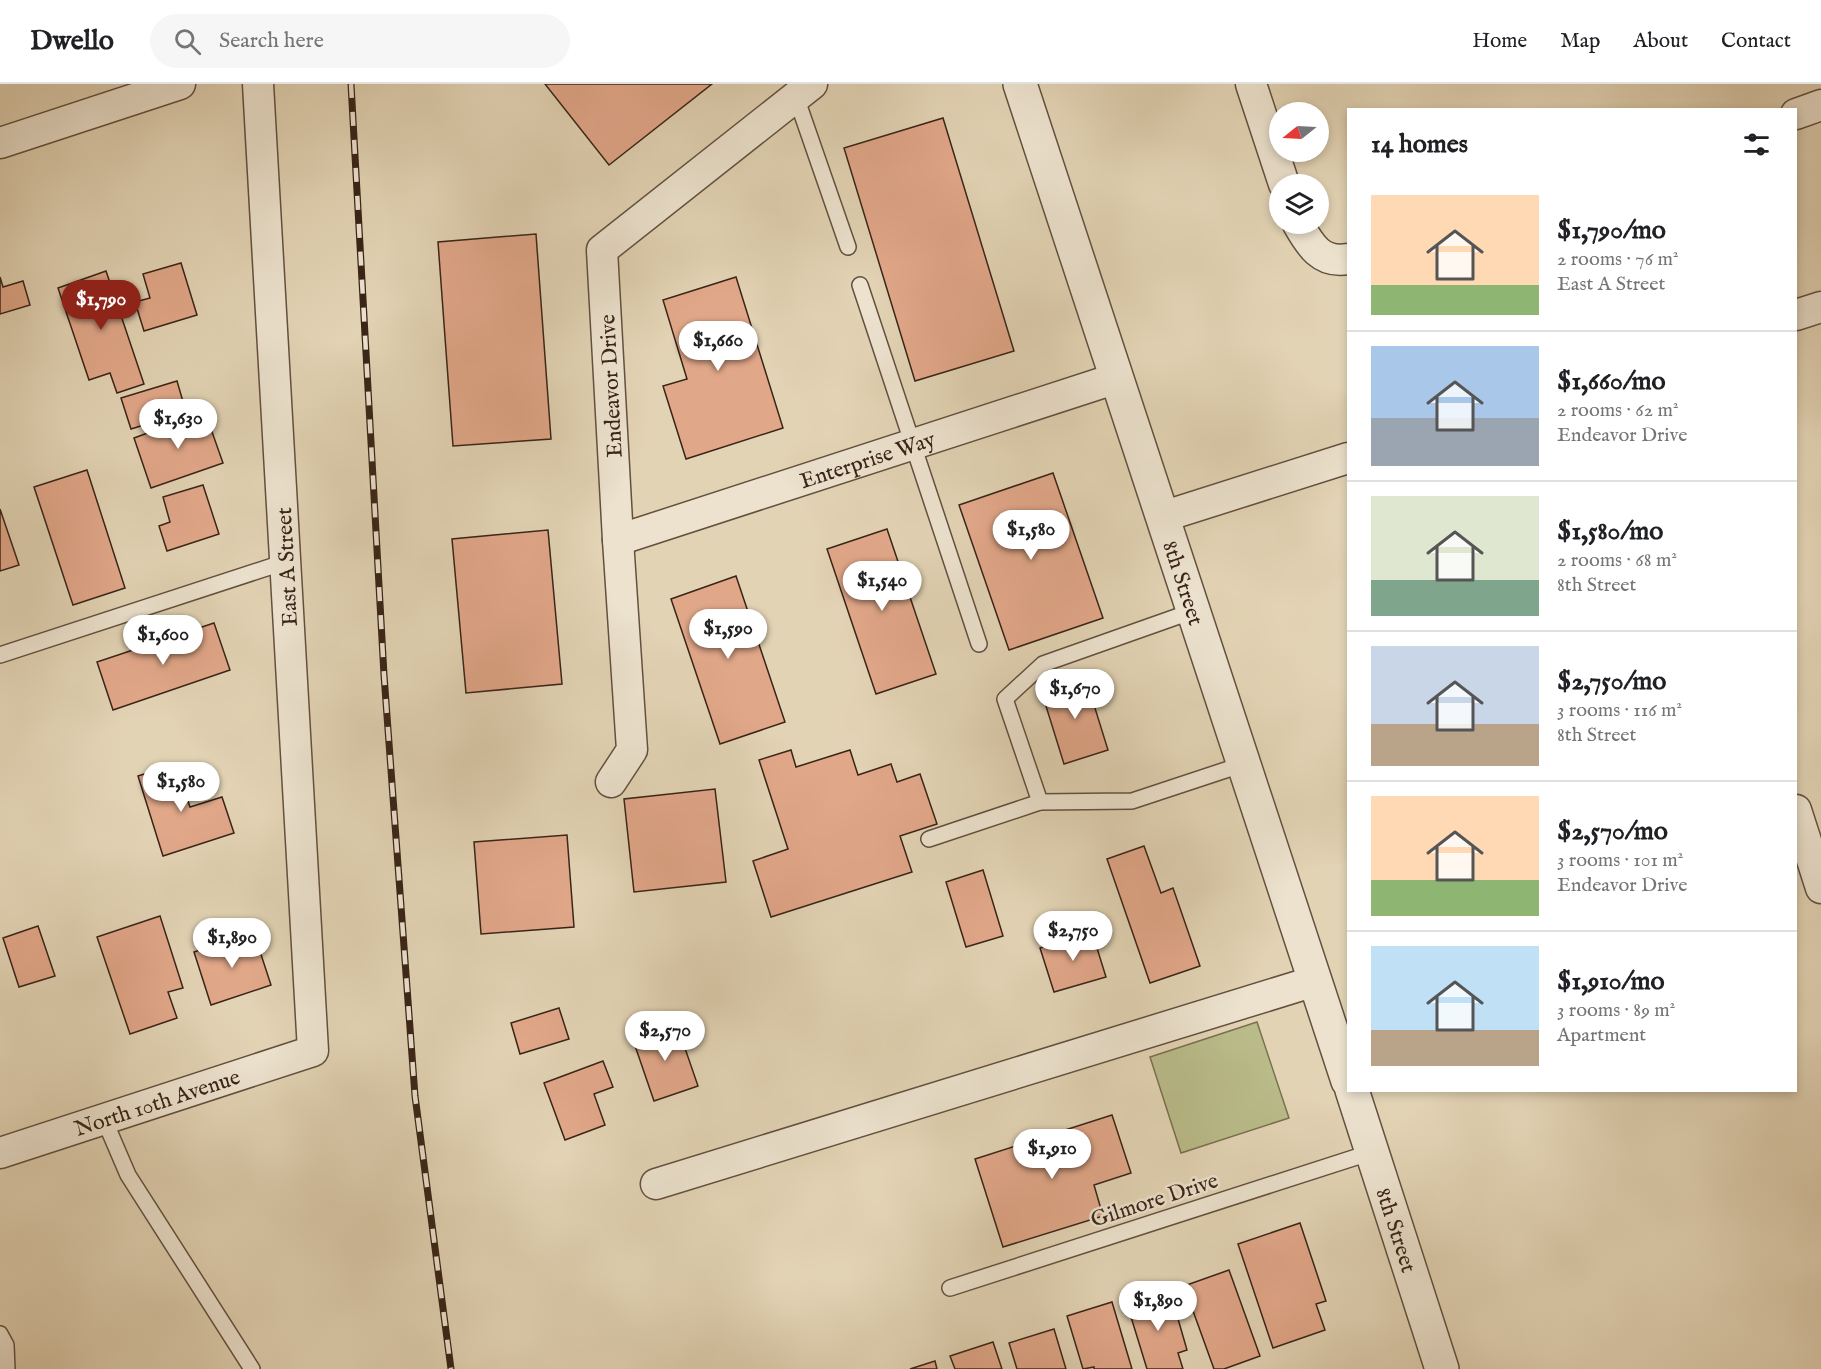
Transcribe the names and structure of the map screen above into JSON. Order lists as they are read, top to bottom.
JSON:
{
  "streets": {
    "street": [
      "Endeavor Drive",
      "Enterprise Way",
      "East A Street",
      "8th Street",
      "North 10th Avenue"
    ],
    "lane": ["Gilmore Drive"]
  },
  "crossings": [
    ["Endeavor Drive", "Enterprise Way"],
    ["Enterprise Way", "8th Street"],
    ["East A Street", "North 10th Avenue"],
    ["8th Street", "Gilmore Drive"]
  ],
  "north": "left",
  "page": {
    "header": "Dwello",
    "search": "Search here",
    "nav": [
      "Home",
      "Map",
      "About",
      "Contact"
    ],
    "heading": "14 homes",
    "list": [
      {
        "name": "$1,790/mo",
        "note": "2 rooms · 76 m² · East A Street"
      },
      {
        "name": "$1,660/mo",
        "note": "2 rooms · 62 m² · Endeavor Drive"
      },
      {
        "name": "$1,580/mo",
        "note": "2 rooms · 68 m² · 8th Street"
      },
      {
        "name": "$2,750/mo",
        "note": "3 rooms · 116 m² · 8th Street"
      },
      {
        "name": "$2,570/mo",
        "note": "3 rooms · 101 m² · Endeavor Drive"
      },
      {
        "name": "$1,910/mo",
        "note": "3 rooms · 89 m² · Apartment"
      }
    ],
    "price": [
      "$1,790",
      "$1,660",
      "$1,630",
      "$1,580",
      "$1,540",
      "$1,590",
      "$1,600",
      "$1,670",
      "$1,580",
      "$2,750",
      "$1,890",
      "$2,570",
      "$1,910",
      "$1,890"
    ]
  }
}
